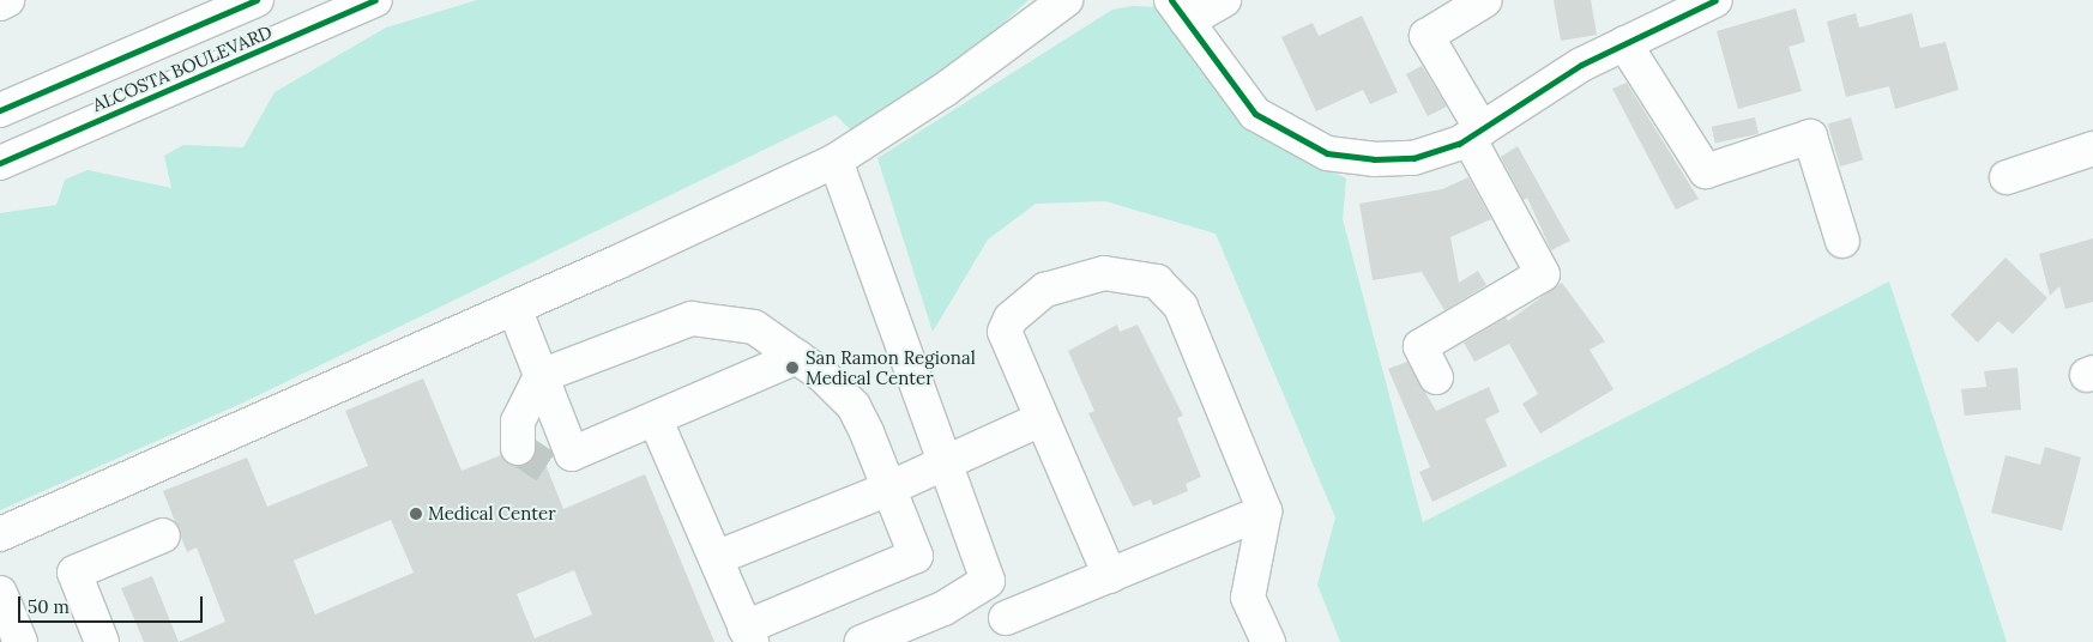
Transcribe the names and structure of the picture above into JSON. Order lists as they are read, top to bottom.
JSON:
{
  "streets": {
    "main road": ["ALCOSTA BOULEVARD"]
  },
  "places": ["San Ramon Regional Medical Center", "Medical Center"],
  "scale_bar": "50 m"
}
